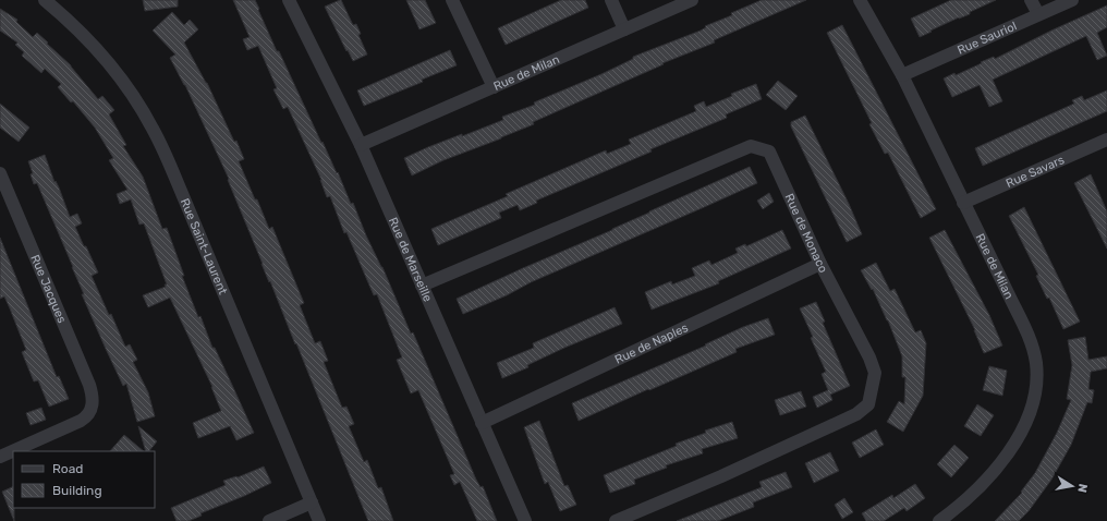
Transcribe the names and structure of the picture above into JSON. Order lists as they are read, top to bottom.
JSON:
{
  "streets": {
    "street": [
      "Rue Sauriol",
      "Rue de Milan",
      "Rue Savars",
      "Rue de Monaco",
      "Rue Saint-Laurent",
      "Rue de Marseille",
      "Rue Jacques",
      "Rue de Naples"
    ]
  },
  "crossings": [
    ["Rue Sauriol", "Rue de Milan"],
    ["Rue de Milan", "Rue Savars"],
    ["Rue de Milan", "Rue de Marseille"],
    ["Rue de Monaco", "Rue de Marseille"],
    ["Rue de Monaco", "Rue de Naples"],
    ["Rue de Marseille", "Rue de Naples"]
  ],
  "legend": ["Road", "Building"],
  "north": "right"
}
